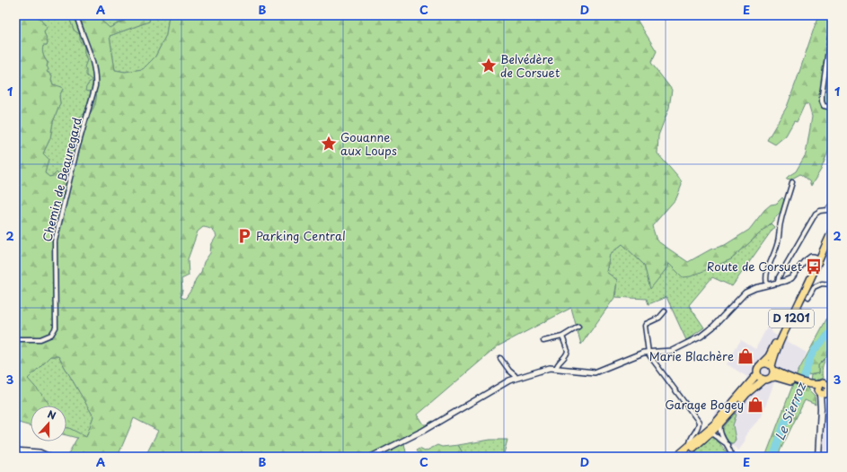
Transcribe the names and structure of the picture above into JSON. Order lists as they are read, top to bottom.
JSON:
{
  "streets": {
    "main road": ["D 1201"],
    "street": ["Chemin de Beauregard"]
  },
  "water": ["Le Sierroz"],
  "places": {
    "place": ["Belvédère de Corsuet", "Gouanne aux Loups"],
    "parking": ["Parking Central"],
    "bus stop": ["Route de Corsuet"],
    "shop": ["Marie Blachère", "Garage Bogey"]
  },
  "north": "top",
  "grid": {
    "columns": [
      "A",
      "B",
      "C",
      "D",
      "E"
    ],
    "rows": ["1", "2", "3"]
  }
}
